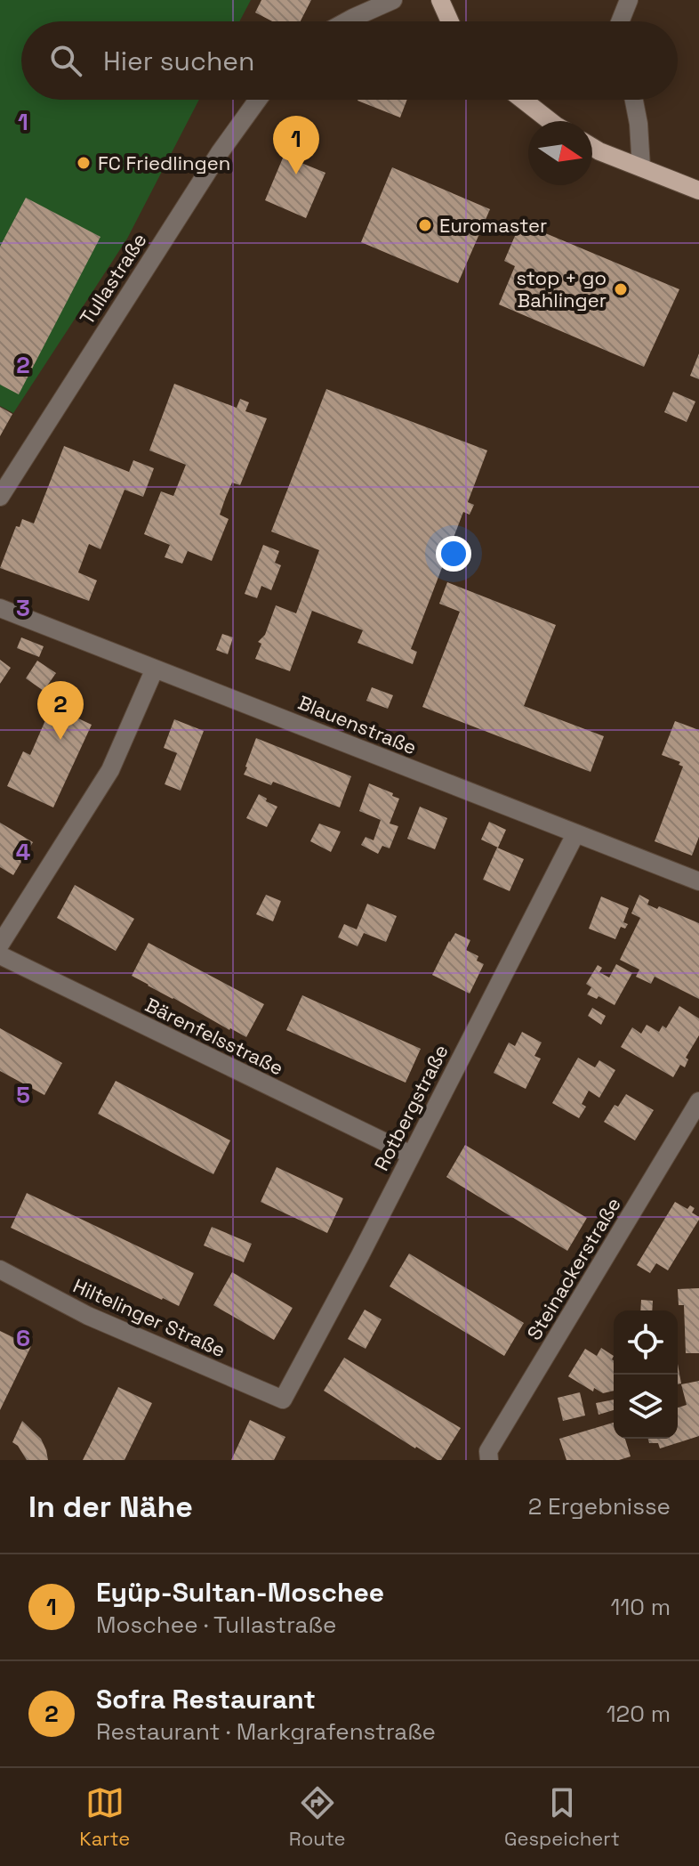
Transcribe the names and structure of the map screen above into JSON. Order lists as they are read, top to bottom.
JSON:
{
  "streets": {
    "street": [
      "Tullastraße",
      "Blauenstraße",
      "Bärenfelsstraße",
      "Rotbergstraße",
      "Steinackerstraße",
      "Hiltelinger Straße"
    ]
  },
  "crossings": [
    ["Blauenstraße", "Rotbergstraße"],
    ["Bärenfelsstraße", "Rotbergstraße"],
    ["Rotbergstraße", "Hiltelinger Straße"]
  ],
  "places": ["FC Friedlingen", "Euromaster", "stop + go Bahlinger"],
  "north": "right",
  "page": {
    "search": "Hier suchen",
    "pins": ["1", "2"],
    "heading": ["In der Nähe", "2 Ergebnisse"],
    "list": [
      {
        "mark": "1",
        "name": "Eyüp-Sultan-Moschee",
        "note": "Moschee · Tullastraße",
        "value": "110 m"
      },
      {
        "mark": "2",
        "name": "Sofra Restaurant",
        "note": "Restaurant · Markgrafenstraße",
        "value": "120 m"
      }
    ],
    "nav": ["Karte", "Route", "Gespeichert"]
  },
  "grid": {
    "rows": [
      "1",
      "2",
      "3",
      "4",
      "5",
      "6"
    ]
  }
}
